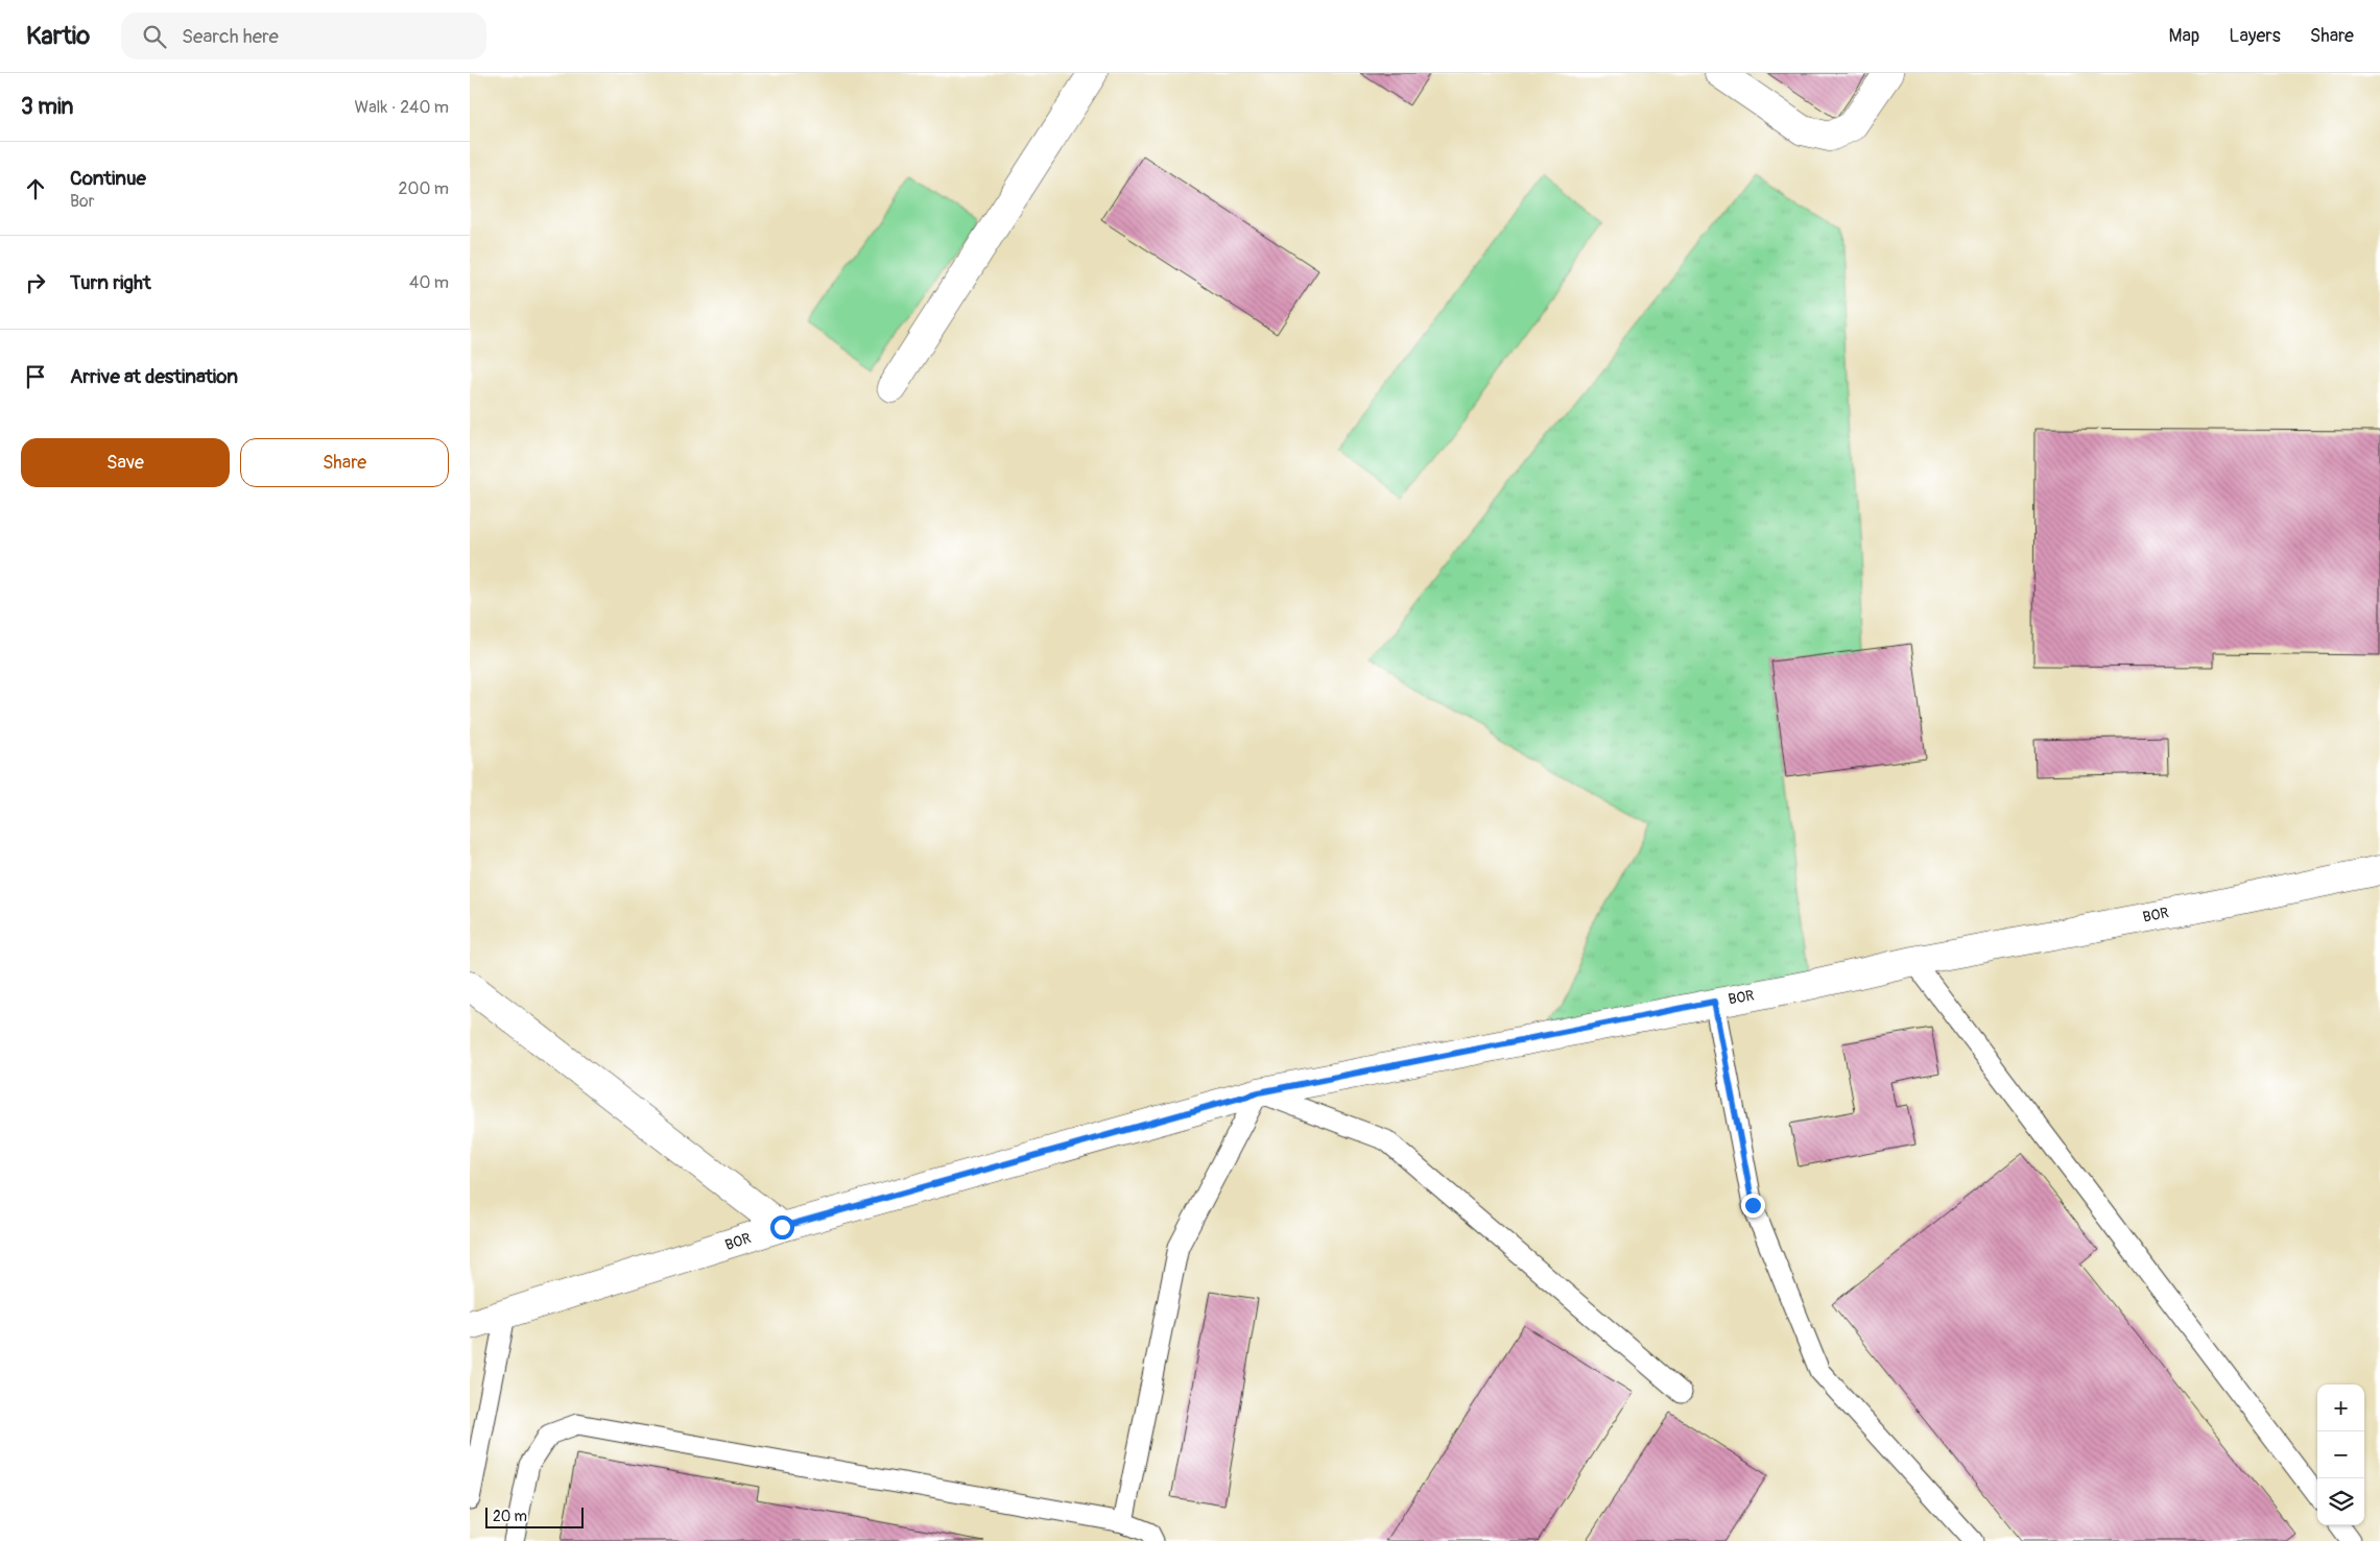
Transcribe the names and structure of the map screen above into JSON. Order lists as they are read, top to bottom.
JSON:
{
  "streets": {
    "street": ["BOR"]
  },
  "scale_bar": "20 m",
  "page": {
    "header": "Kartio",
    "search": "Search here",
    "nav": ["Map", "Layers", "Share"],
    "heading": ["3 min", "Walk · 240 m"],
    "list": [
      ["Continue", "Bor", "200 m"],
      ["Turn right", "40 m"],
      "Arrive at destination"
    ],
    "buttons": ["Save", "Share"],
    "map_buttons": ["+", "−"],
    "scale": "20 m"
  }
}
